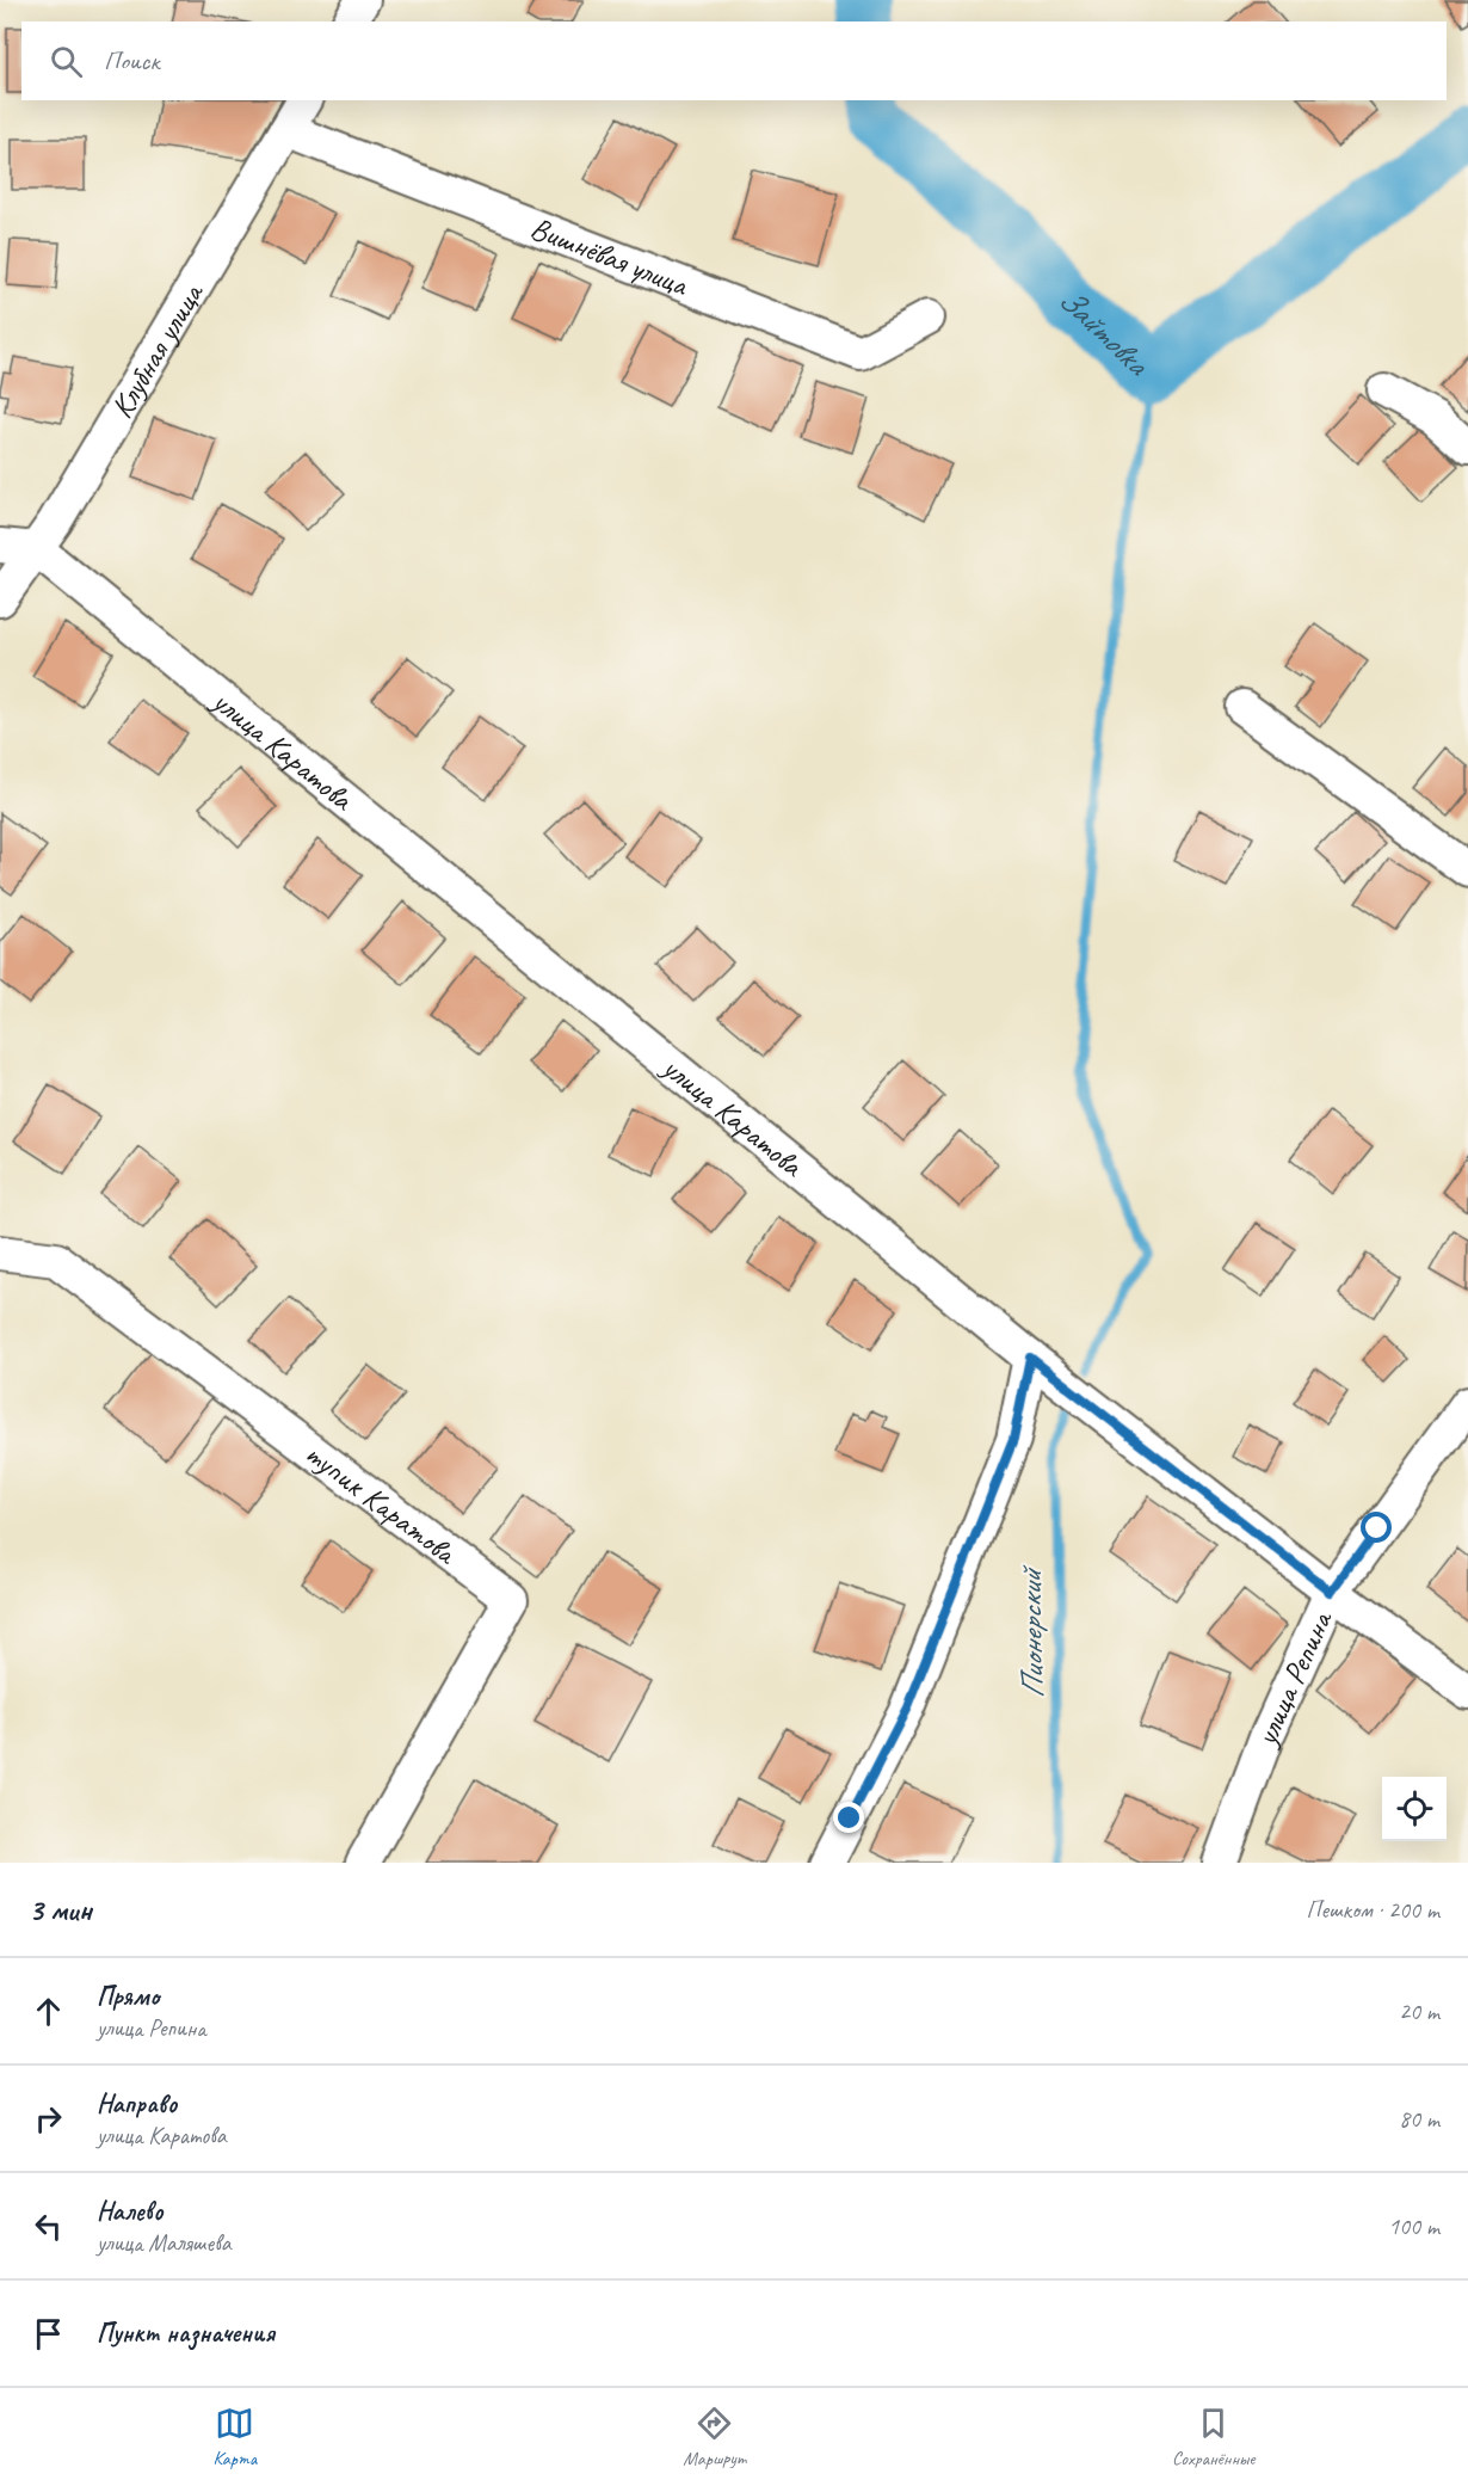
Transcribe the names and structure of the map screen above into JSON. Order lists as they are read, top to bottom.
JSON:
{
  "streets": {
    "street": [
      "Вишнёвая улица",
      "Клубная улица",
      "улица Каратова",
      "тупик Каратова",
      "улица Репина"
    ]
  },
  "crossings": [
    ["Вишнёвая улица", "Клубная улица"],
    ["Клубная улица", "улица Каратова"],
    ["улица Каратова", "улица Репина"]
  ],
  "water": ["Зайтовка", "Пионерский"],
  "page": {
    "search": "Поиск",
    "heading": ["3 мин", "Пешком · 200 m"],
    "list": [
      ["Прямо", "улица Репина", "20 m"],
      ["Направо", "улица Каратова", "80 m"],
      ["Налево", "улица Маляшева", "100 m"],
      "Пункт назначения"
    ],
    "nav": ["Карта", "Маршрут", "Сохранённые"]
  }
}
